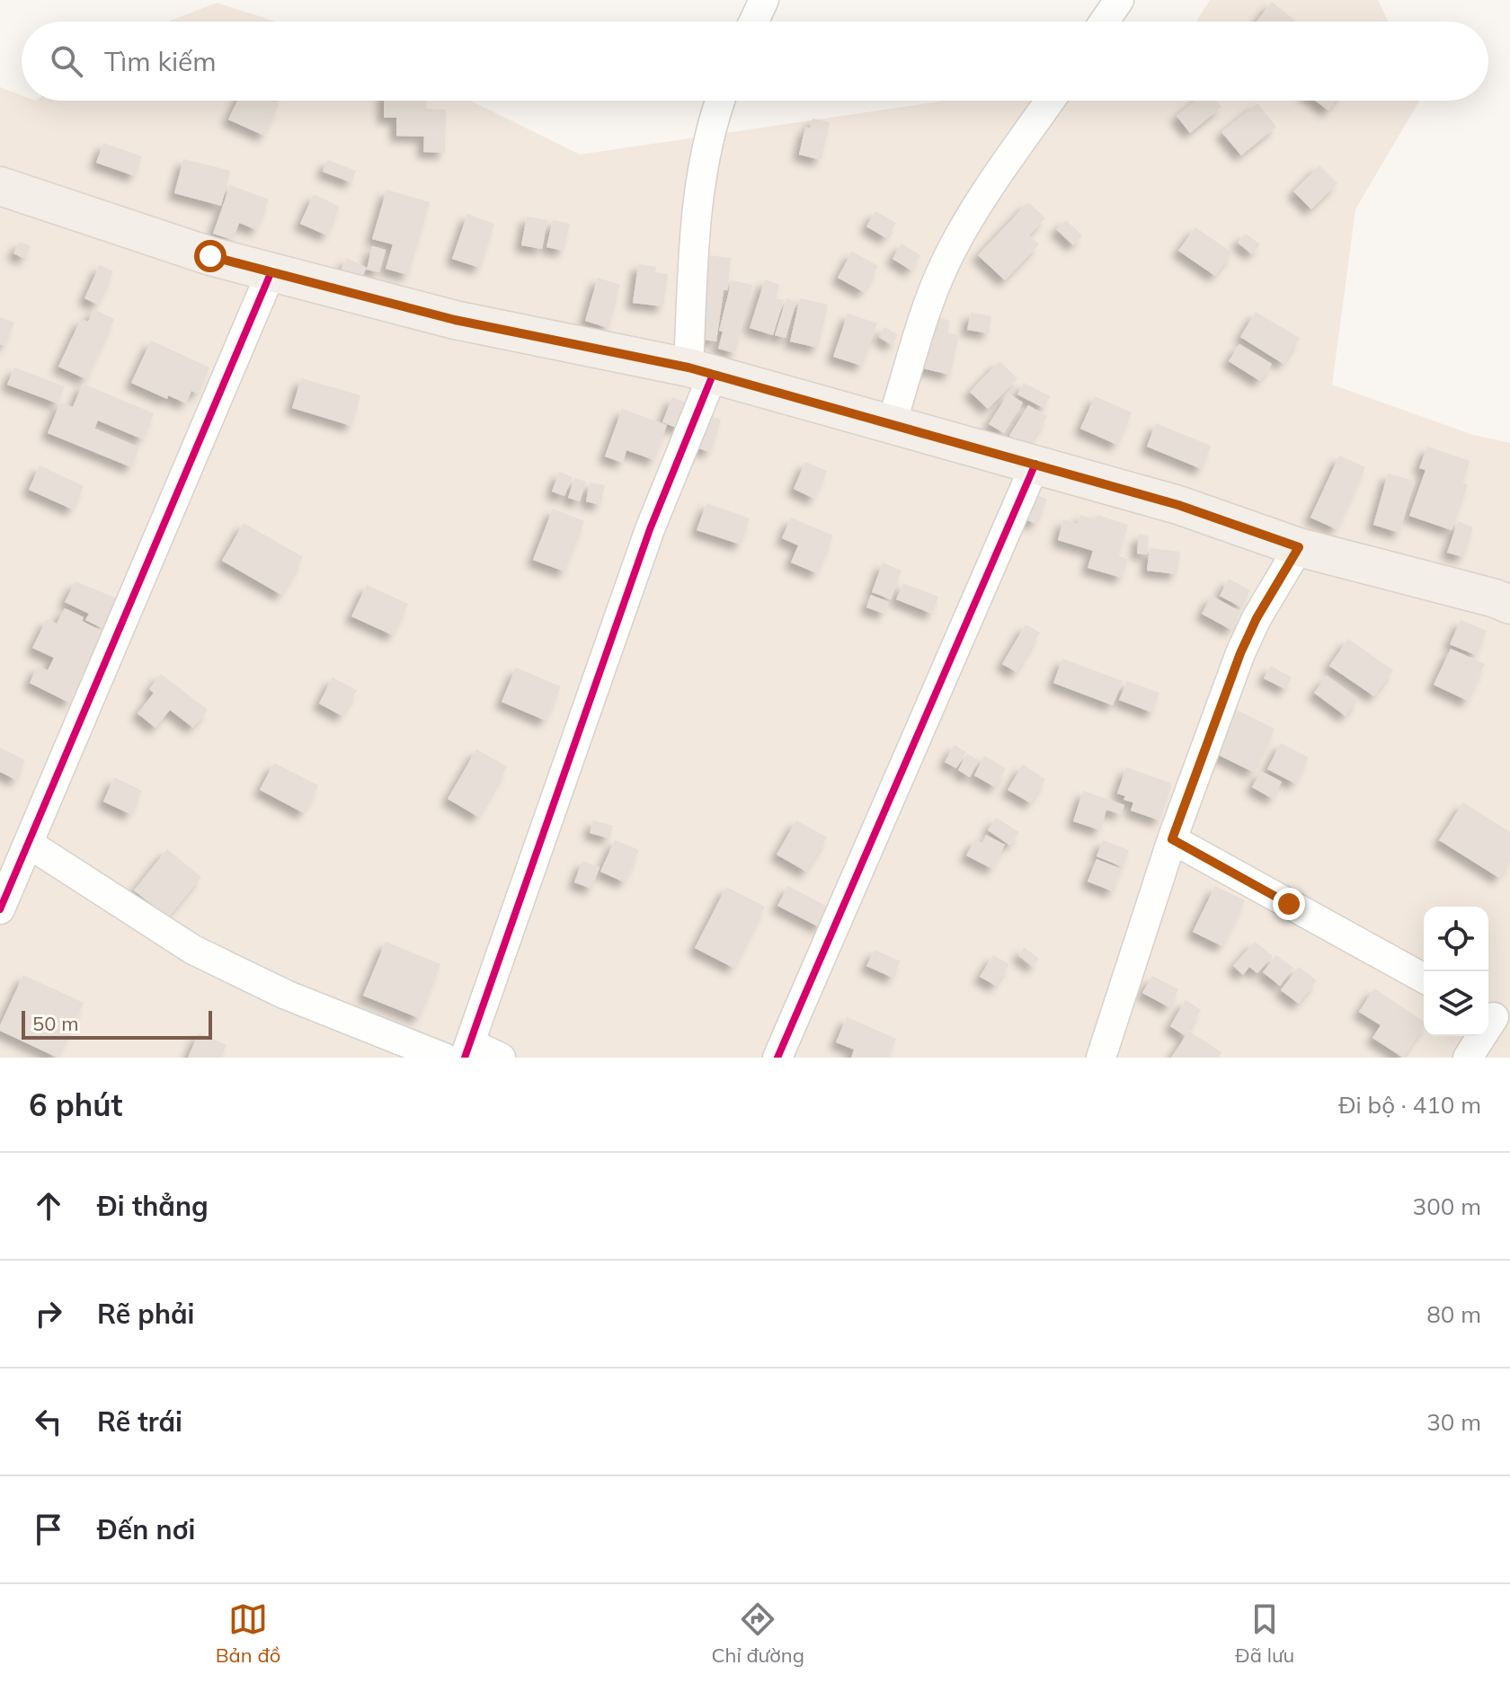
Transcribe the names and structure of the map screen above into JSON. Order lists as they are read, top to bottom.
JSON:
{
  "scale_bar": "50 m",
  "page": {
    "search": "Tìm kiếm",
    "scale": "50 m",
    "heading": ["6 phút", "Đi bộ · 410 m"],
    "list": [
      ["Đi thẳng", "300 m"],
      ["Rẽ phải", "80 m"],
      ["Rẽ trái", "30 m"],
      "Đến nơi"
    ],
    "nav": ["Bản đồ", "Chỉ đường", "Đã lưu"]
  }
}
